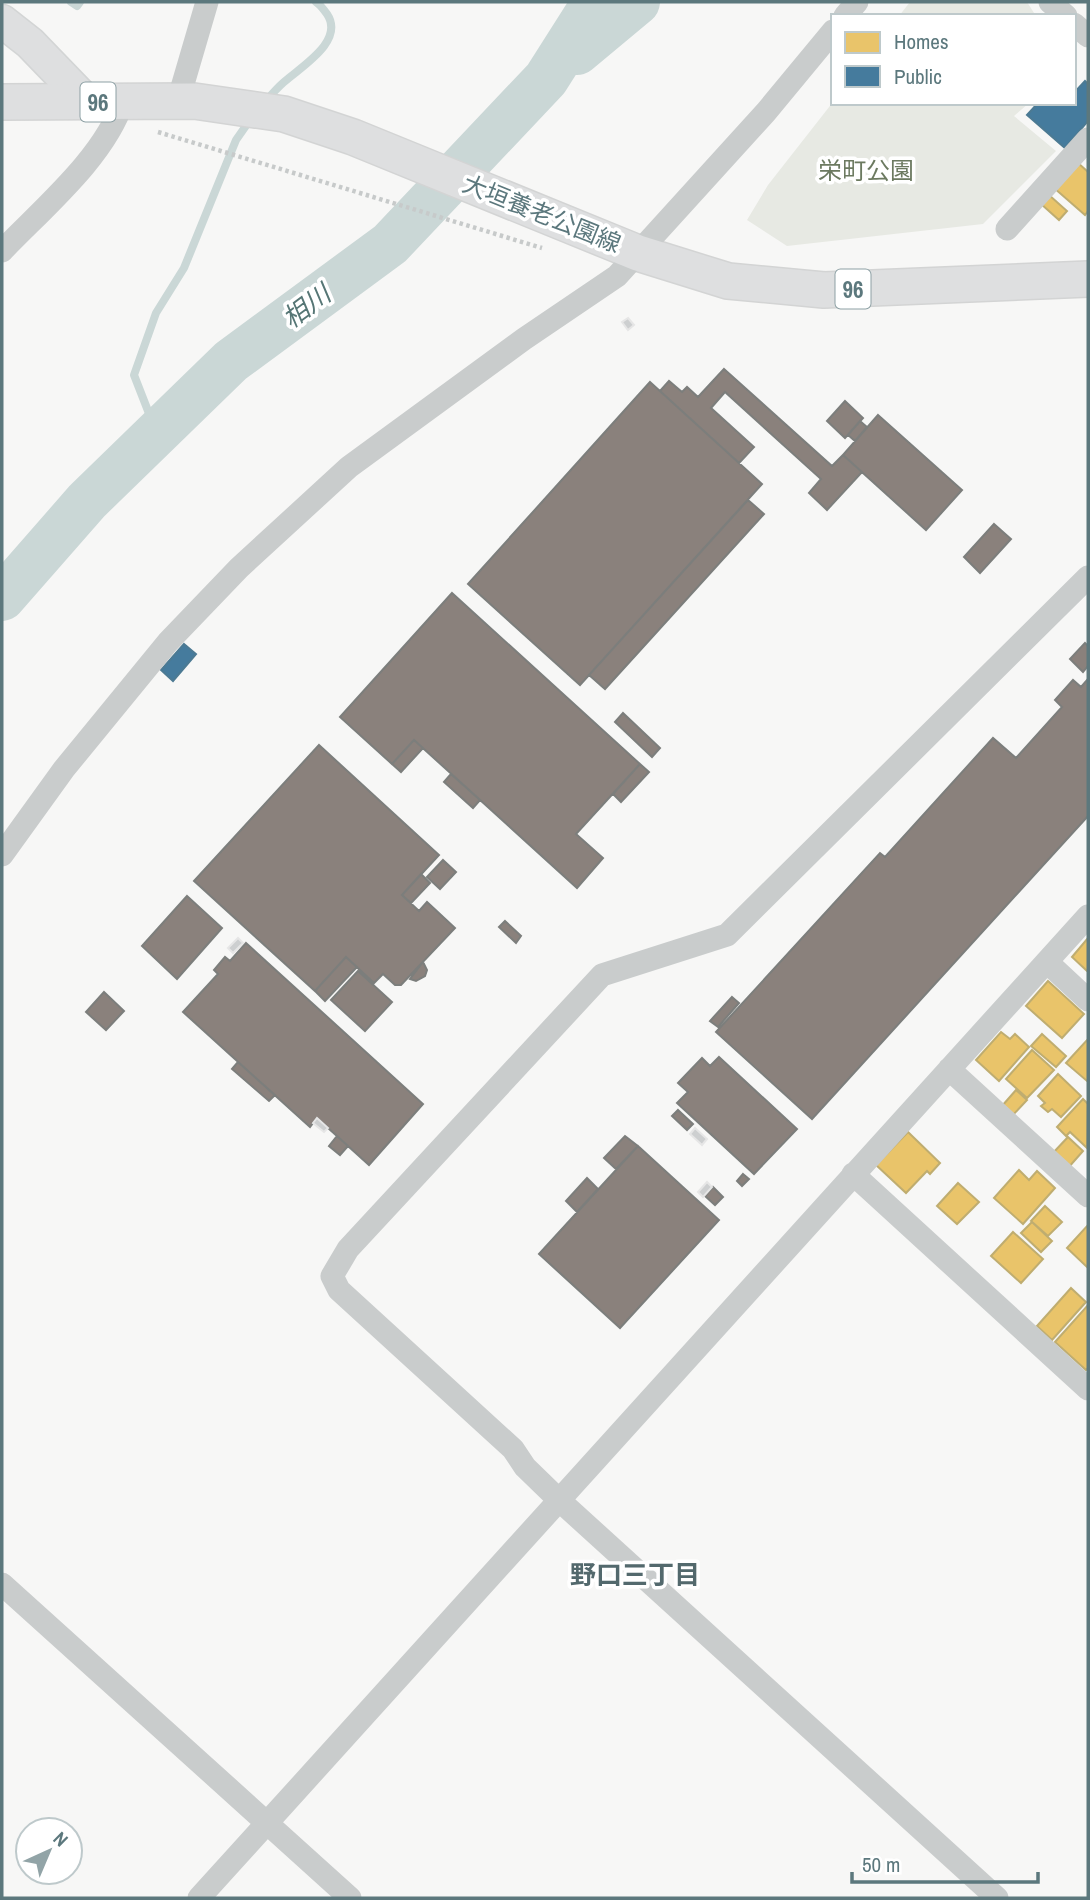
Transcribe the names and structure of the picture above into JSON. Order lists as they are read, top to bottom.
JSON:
{
  "streets": {
    "main road": ["96", "大垣養老公園線"]
  },
  "districts": ["野口三丁目"],
  "water": ["相川"],
  "parks": ["栄町公園"],
  "legend": ["Homes", "Public"],
  "scale_bar": "50 m",
  "north": "top right"
}
